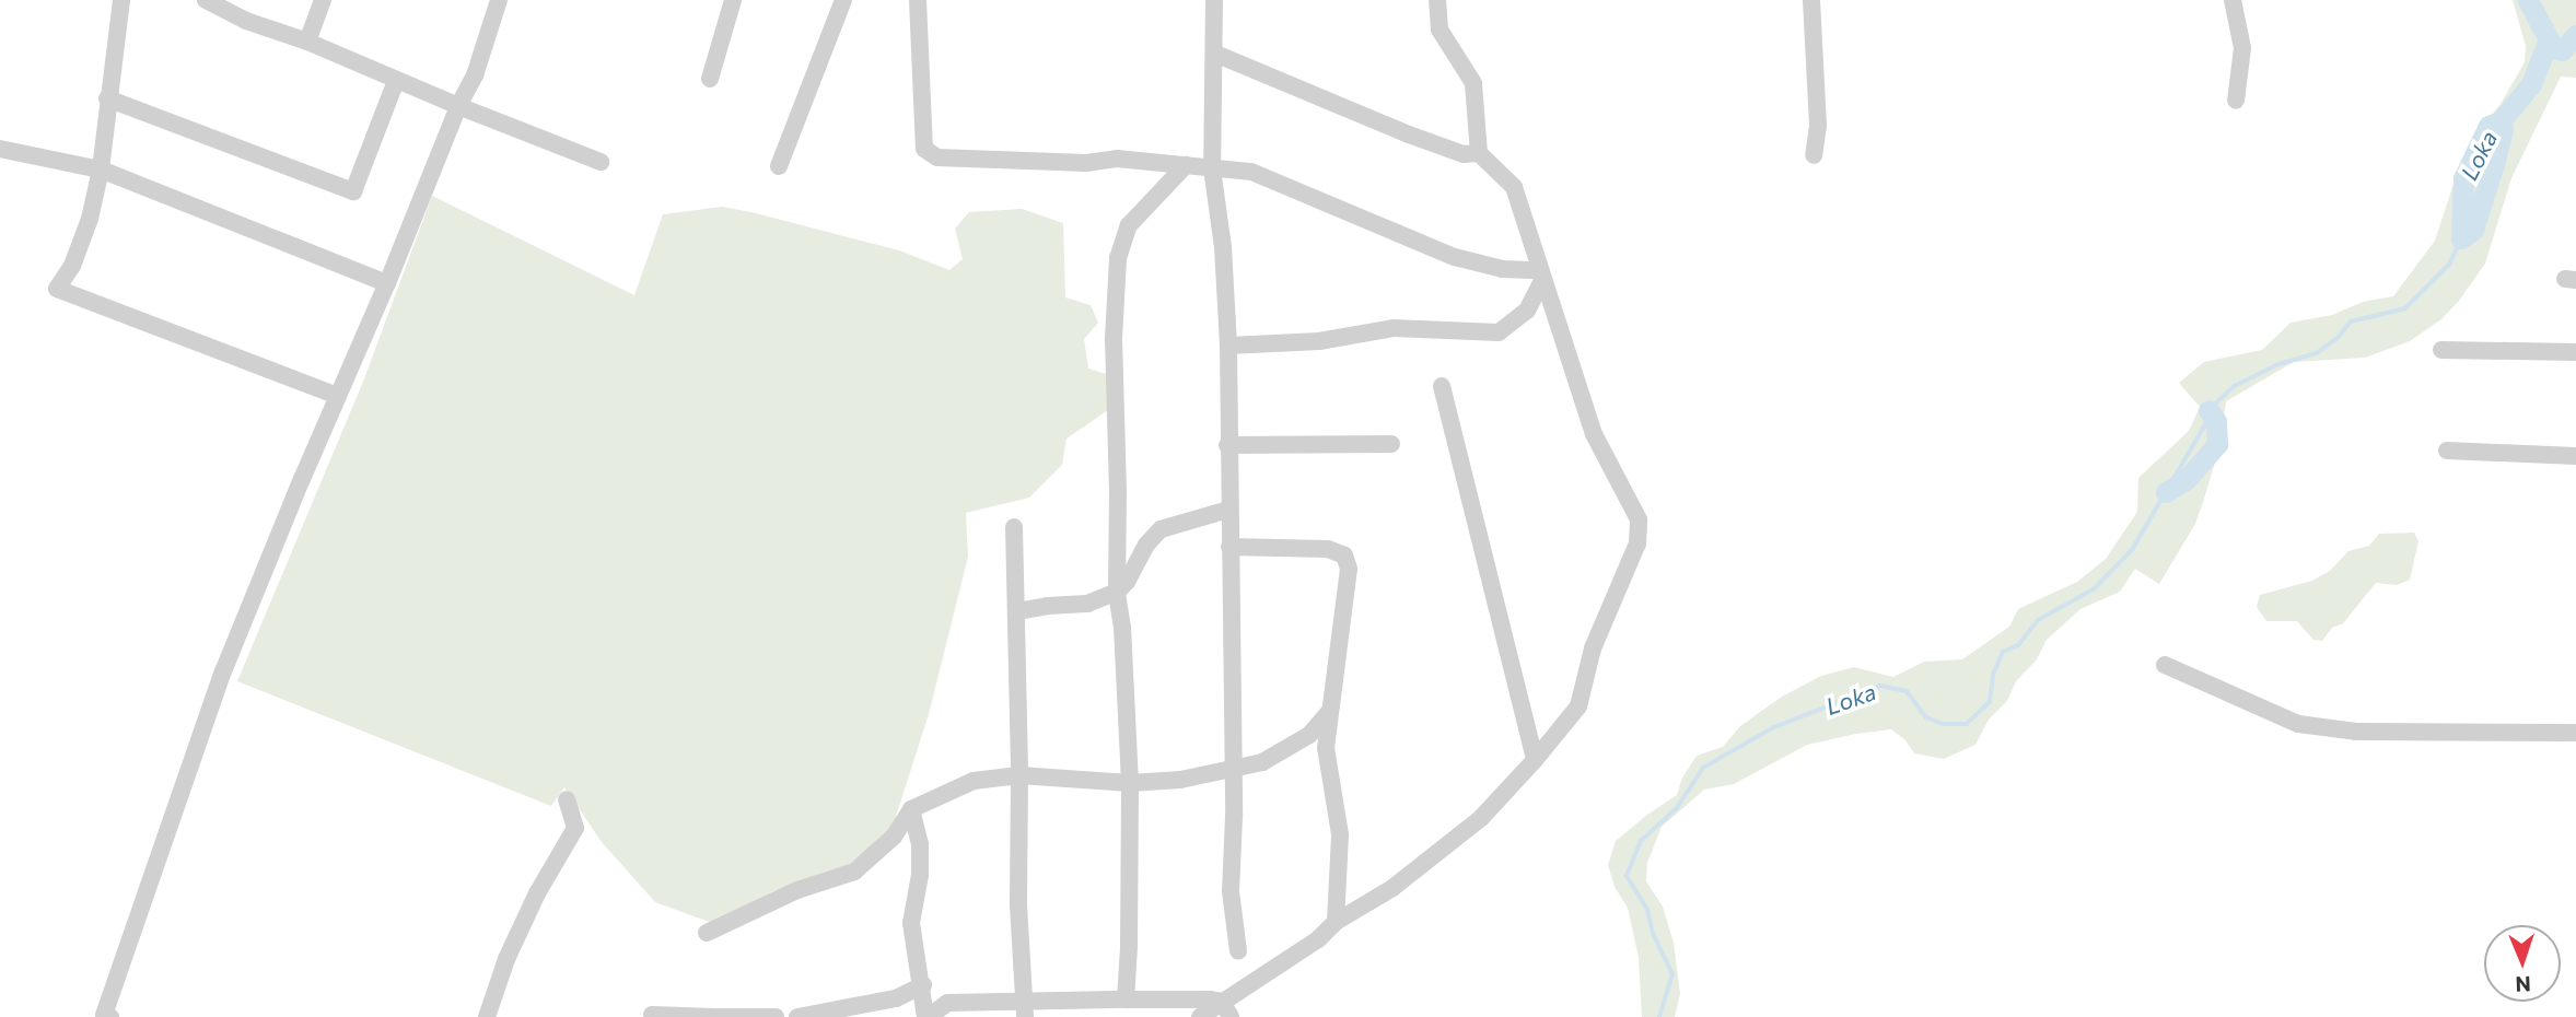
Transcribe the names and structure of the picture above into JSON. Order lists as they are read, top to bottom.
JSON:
{
  "water": ["Loka"],
  "north": "bottom"
}
